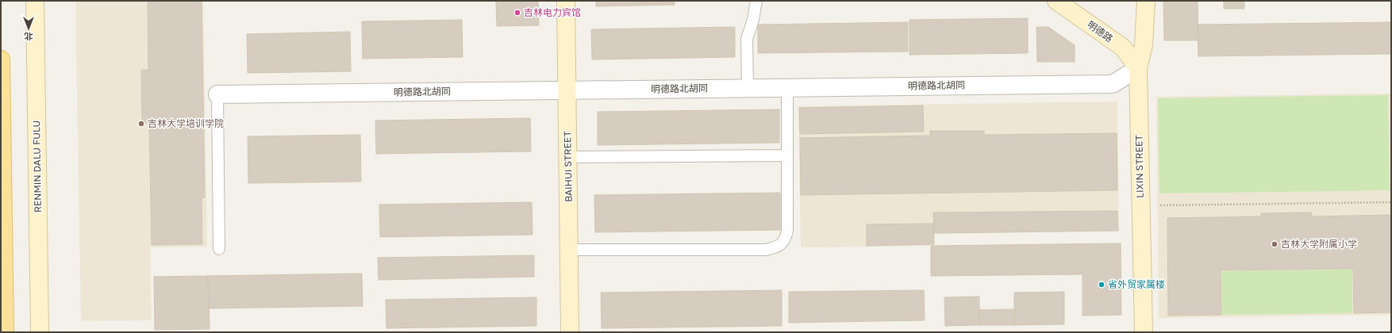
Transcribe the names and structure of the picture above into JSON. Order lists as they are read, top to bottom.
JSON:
{
  "streets": {
    "street": [
      "明德路",
      "明德路北胡同",
      "RENMIN DALU FULU",
      "BAIHUI STREET",
      "LIXIN STREET"
    ]
  },
  "crossings": [
    ["明德路", "明德路北胡同"],
    ["明德路", "LIXIN STREET"],
    ["明德路北胡同", "BAIHUI STREET"],
    ["明德路北胡同", "LIXIN STREET"]
  ],
  "places": [
    "吉林电力宾馆",
    "吉林大学培训学院",
    "吉林大学附属小学",
    "省外贸家属楼"
  ],
  "north": "bottom"
}
